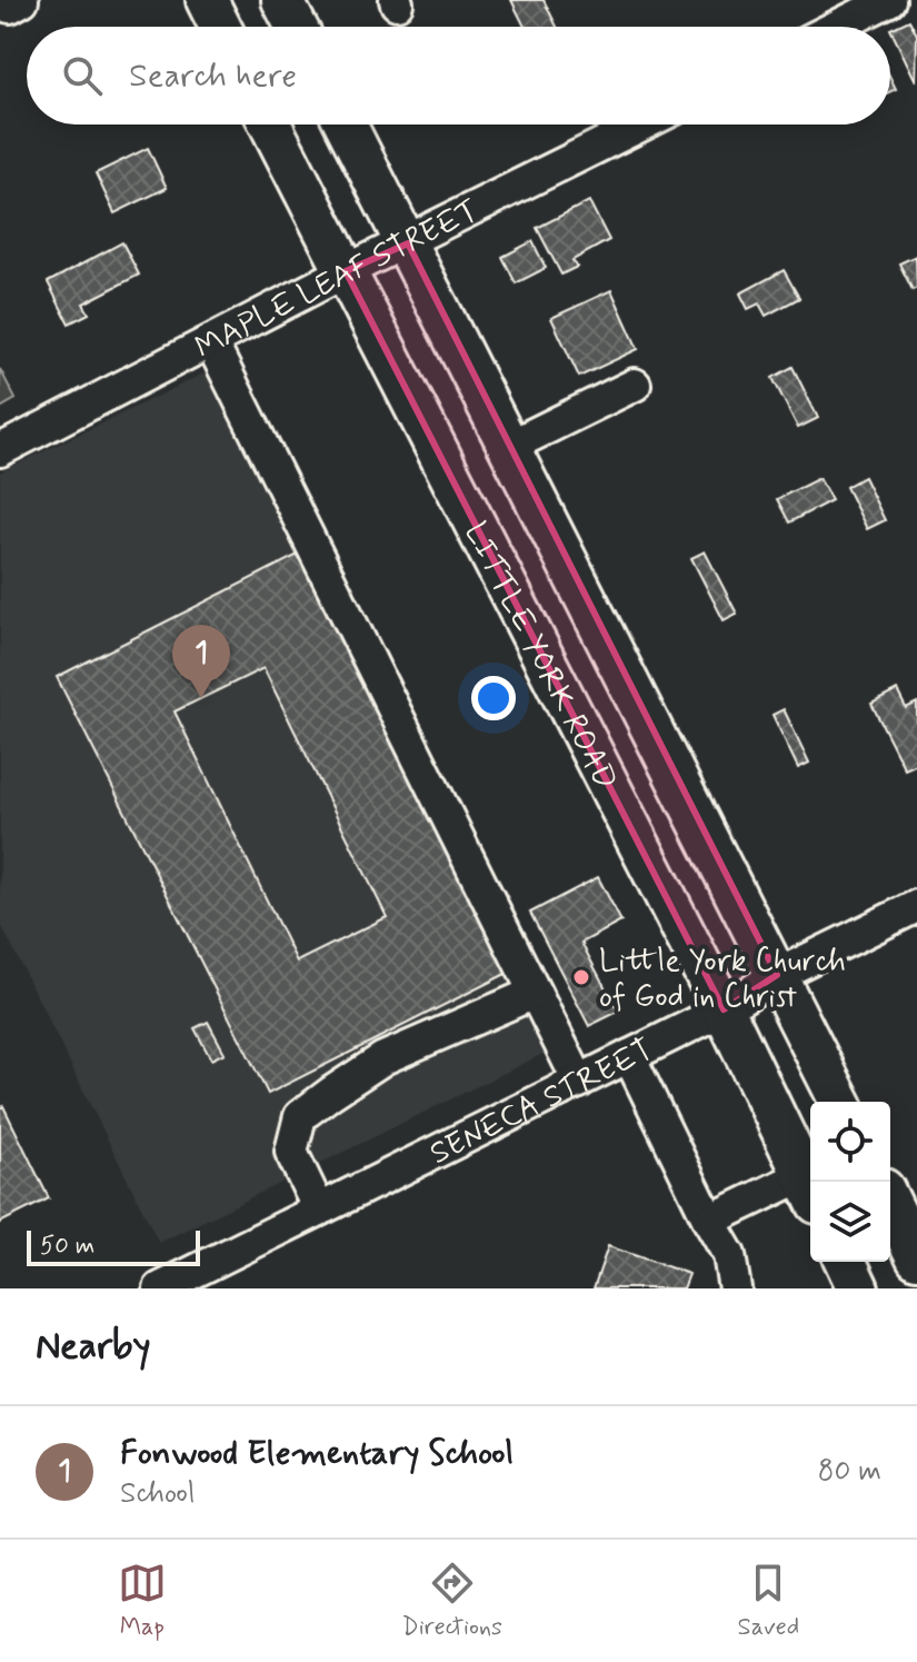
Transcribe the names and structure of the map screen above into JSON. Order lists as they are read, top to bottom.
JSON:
{
  "streets": {
    "main road": ["LITTLE YORK ROAD"],
    "street": ["MAPLE LEAF STREET", "SENECA STREET"]
  },
  "crossings": [
    ["MAPLE LEAF STREET", "LITTLE YORK ROAD"],
    ["LITTLE YORK ROAD", "SENECA STREET"]
  ],
  "places": ["Little York Church of God in Christ"],
  "scale_bar": "50 m",
  "page": {
    "search": "Search here",
    "pins": "1",
    "scale": "50 m",
    "heading": "Nearby",
    "list": [
      {
        "mark": "1",
        "name": "Fonwood Elementary School",
        "note": "School",
        "value": "80 m"
      }
    ],
    "nav": ["Map", "Directions", "Saved"]
  }
}
